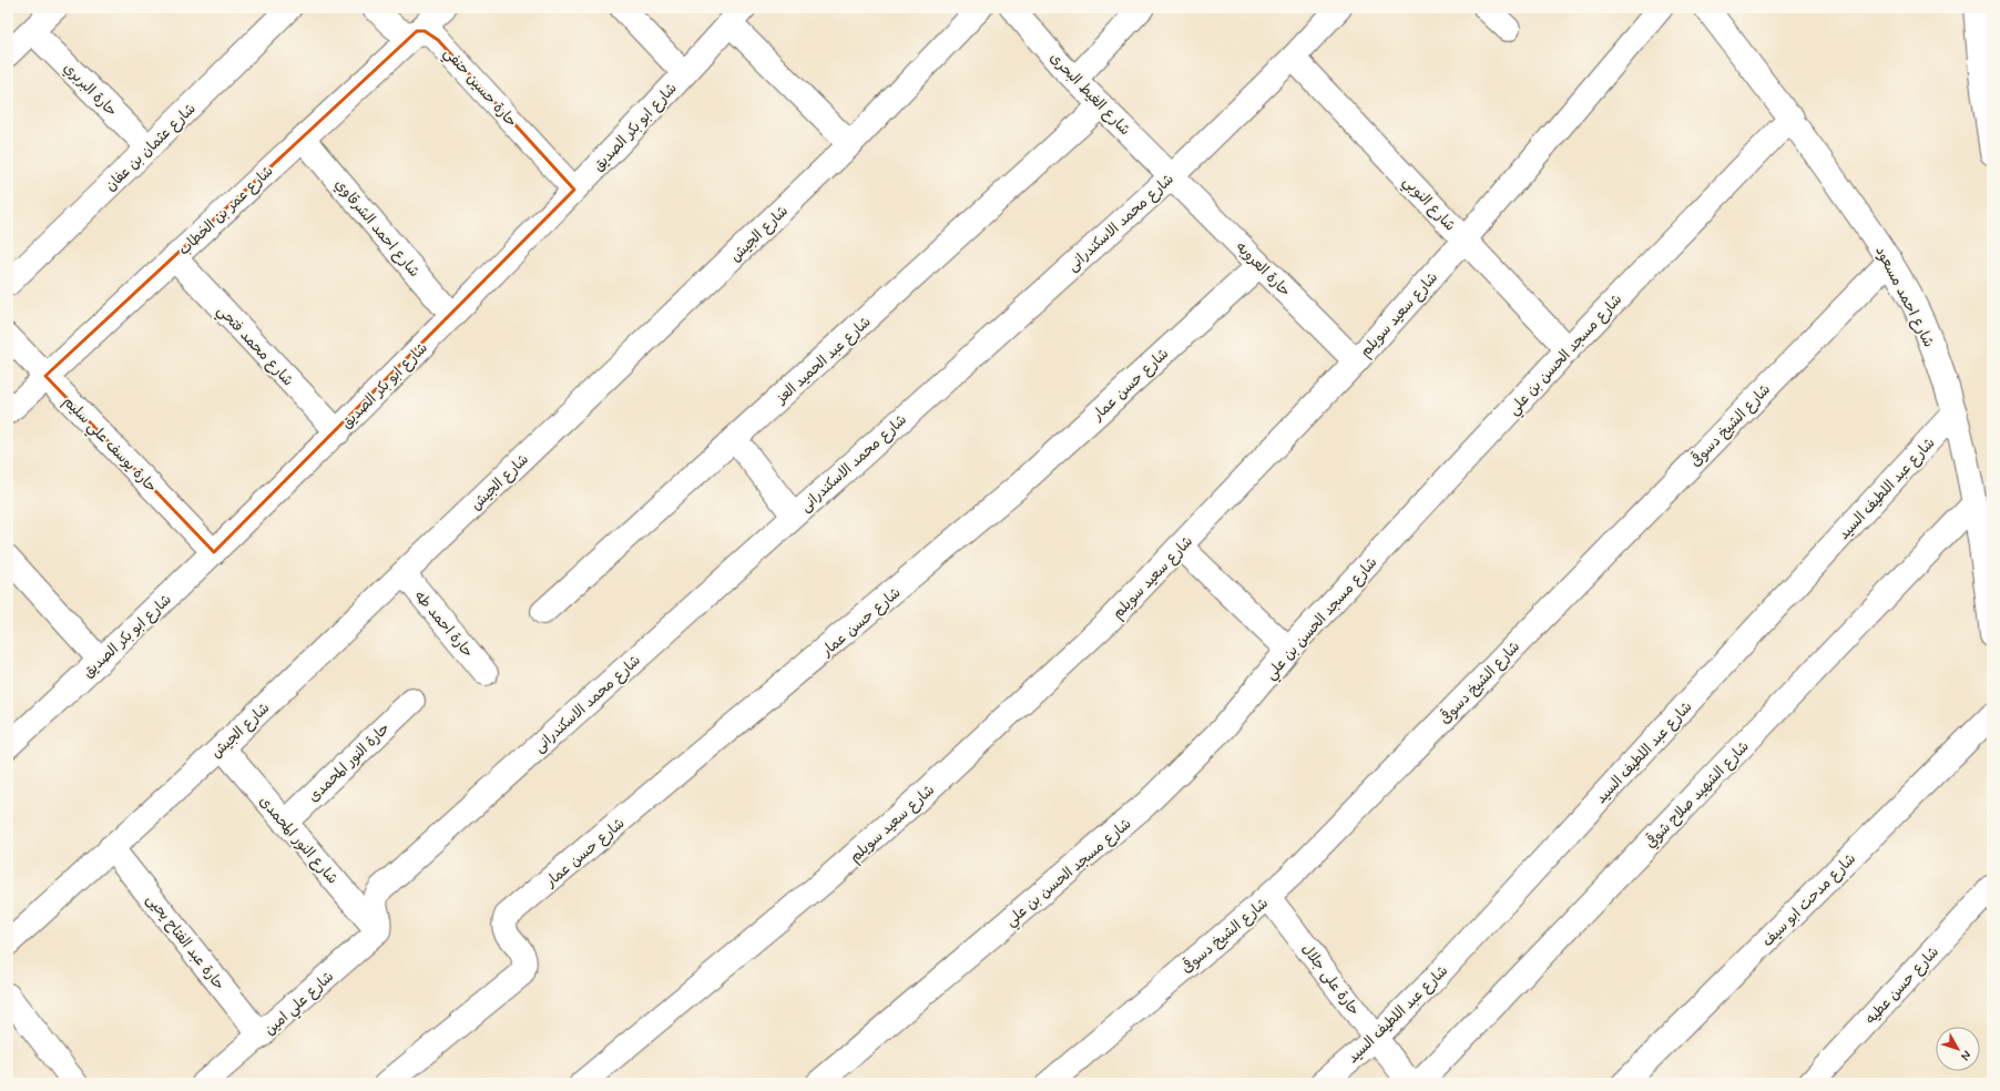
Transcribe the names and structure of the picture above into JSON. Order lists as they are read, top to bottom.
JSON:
{
  "streets": {
    "street": [
      "حارة حسين حنفي",
      "حارة البربري",
      "شارع الغيط البحرى",
      "شارع ابو بكر الصديق",
      "شارع عثمان بن عفان",
      "شارع النوبي",
      "شارع عمر بن الخطاب",
      "شارع محمد الاسكندرانى",
      "شارع احمد الشرقاوي",
      "شارع الجيش",
      "حارة العروبه",
      "شارع احمد مسعود",
      "شارع سعيد سويلم",
      "شارع محمد فتحي",
      "شارع مسجد الحسن بن علي",
      "شارع عبد الحميد العز",
      "شارع حسن عمار",
      "شارع الشيخ دسوقى",
      "حارة يوسف علي سليم",
      "شارع عبد اللطيف السيد",
      "حارة احمد طه",
      "حارة النور المحمدى",
      "شارع الشهيد صلاح شوقي",
      "شارع النور المحمدى",
      "شارع مدحت ابو سيف",
      "حارة عبد الفتاح يحيى",
      "حارة على جلال",
      "شارع حسن عطيه",
      "شارع علي امين"
    ]
  },
  "crossings": [
    ["حارة حسين حنفي", "شارع ابو بكر الصديق"],
    ["حارة حسين حنفي", "شارع عمر بن الخطاب"],
    ["حارة البربري", "شارع عثمان بن عفان"],
    ["شارع الغيط البحرى", "شارع محمد الاسكندرانى"],
    ["شارع الغيط البحرى", "حارة العروبه"],
    ["شارع الغيط البحرى", "شارع عبد الحميد العز"],
    ["شارع ابو بكر الصديق", "شارع احمد الشرقاوي"],
    ["شارع ابو بكر الصديق", "شارع محمد فتحي"],
    ["شارع ابو بكر الصديق", "حارة يوسف علي سليم"],
    ["شارع النوبي", "شارع محمد الاسكندرانى"],
    ["شارع النوبي", "شارع سعيد سويلم"],
    ["شارع النوبي", "شارع مسجد الحسن بن علي"],
    ["شارع عمر بن الخطاب", "شارع احمد الشرقاوي"],
    ["شارع عمر بن الخطاب", "شارع محمد فتحي"],
    ["شارع عمر بن الخطاب", "حارة يوسف علي سليم"],
    ["شارع محمد الاسكندرانى", "حارة العروبه"],
    ["شارع محمد الاسكندرانى", "شارع النور المحمدى"],
    ["شارع محمد الاسكندرانى", "شارع علي امين"],
    ["شارع الجيش", "حارة احمد طه"],
    ["شارع الجيش", "شارع النور المحمدى"],
    ["شارع الجيش", "حارة عبد الفتاح يحيى"],
    ["حارة العروبه", "شارع سعيد سويلم"],
    ["حارة العروبه", "شارع حسن عمار"],
    ["شارع احمد مسعود", "شارع مسجد الحسن بن علي"],
    ["شارع احمد مسعود", "شارع الشيخ دسوقى"],
    ["شارع احمد مسعود", "شارع عبد اللطيف السيد"],
    ["شارع احمد مسعود", "شارع الشهيد صلاح شوقي"],
    ["شارع الشيخ دسوقى", "حارة على جلال"],
    ["شارع عبد اللطيف السيد", "حارة على جلال"],
    ["حارة النور المحمدى", "شارع النور المحمدى"],
    ["شارع النور المحمدى", "شارع علي امين"],
    ["حارة عبد الفتاح يحيى", "شارع علي امين"]
  ],
  "north": "bottom right"
}
